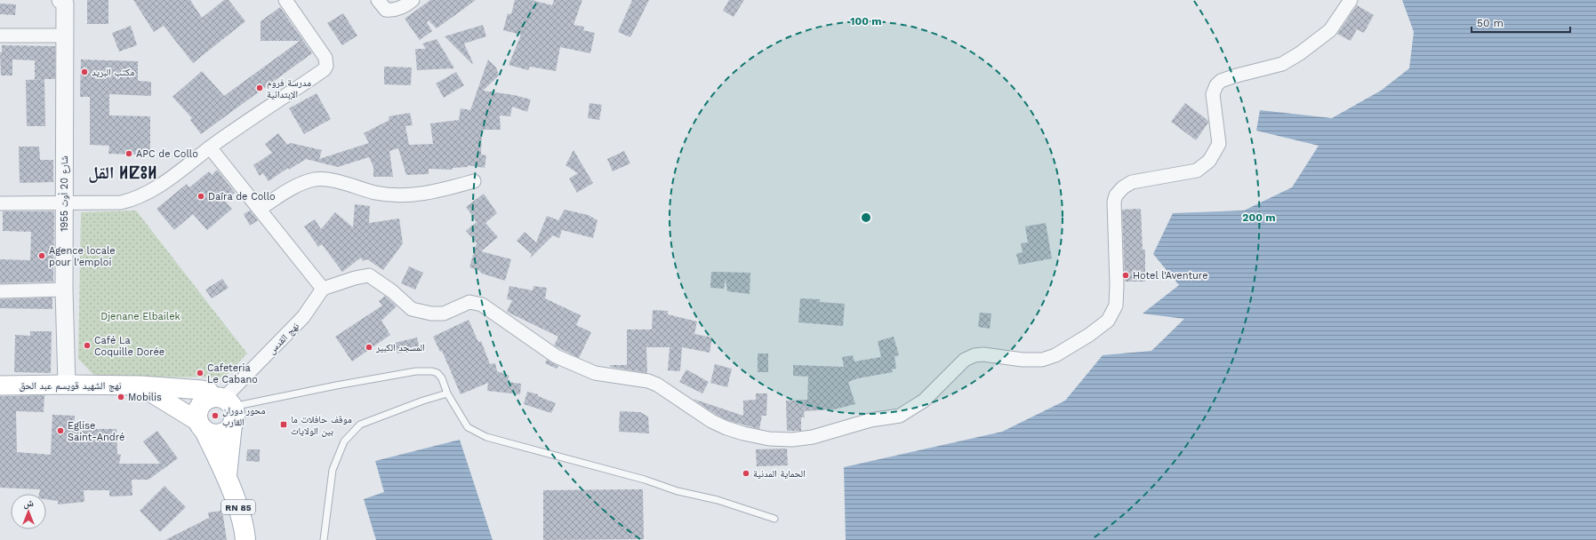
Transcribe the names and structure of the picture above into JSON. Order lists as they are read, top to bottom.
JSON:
{
  "streets": {
    "main road": ["نهج الشهيد قويسم عبد الحق", "RN 85"],
    "street": ["شارع 20 أوت 1955", "نهج القدس"]
  },
  "crossings": [
    ["شارع 20 أوت 1955", "نهج الشهيد قويسم عبد الحق"],
    ["نهج القدس", "نهج الشهيد قويسم عبد الحق"],
    ["نهج القدس", "RN 85"],
    ["نهج الشهيد قويسم عبد الحق", "RN 85"]
  ],
  "districts": ["القل ⵍⵇⵓⵍ"],
  "parks": ["Djenane Elbailek"],
  "places": {
    "other": [
      "مكتب البريد",
      "مدرسة فروم الإبتدائية",
      "APC de Collo",
      "Daïra de Collo",
      "Agence locale pour l'emploi",
      "Hotel l'Aventure",
      "Café La Coquille Dorée",
      "المسجد الكبير",
      "Cafeteria Le Cabano",
      "Mobilis",
      "محور دوران القارب",
      "Eglise Saint-André",
      "الحماية المدنية"
    ],
    "transit": ["موقف حافلات ما بين الولايات"]
  },
  "scale_bar": "50 m",
  "north": "top",
  "rings": ["100 m", "200 m"]
}
